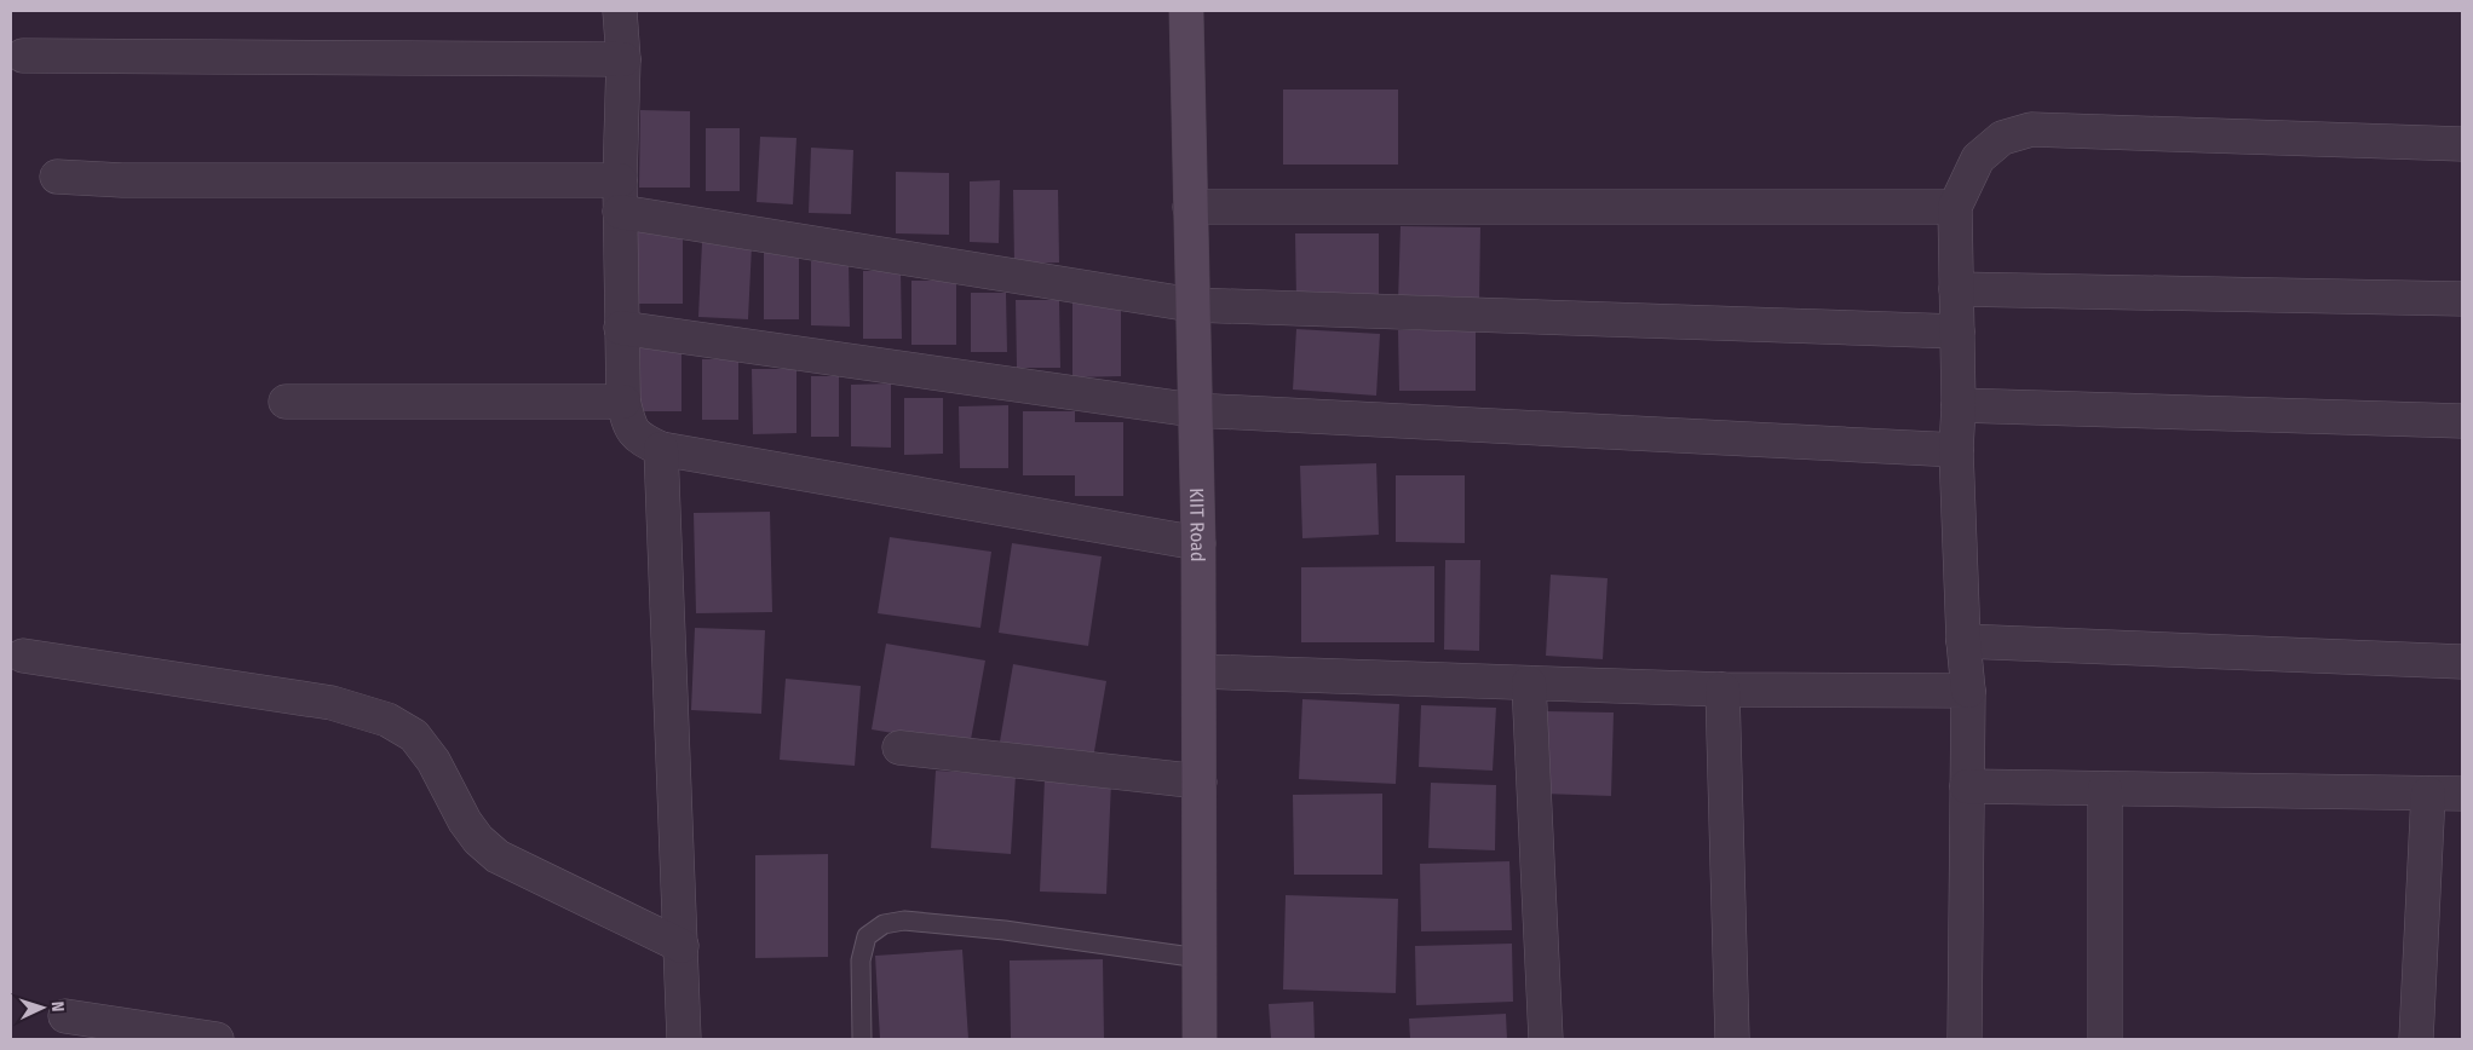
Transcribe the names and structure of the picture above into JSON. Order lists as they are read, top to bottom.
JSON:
{
  "streets": {
    "main road": ["KIIT Road"]
  },
  "north": "right"
}
